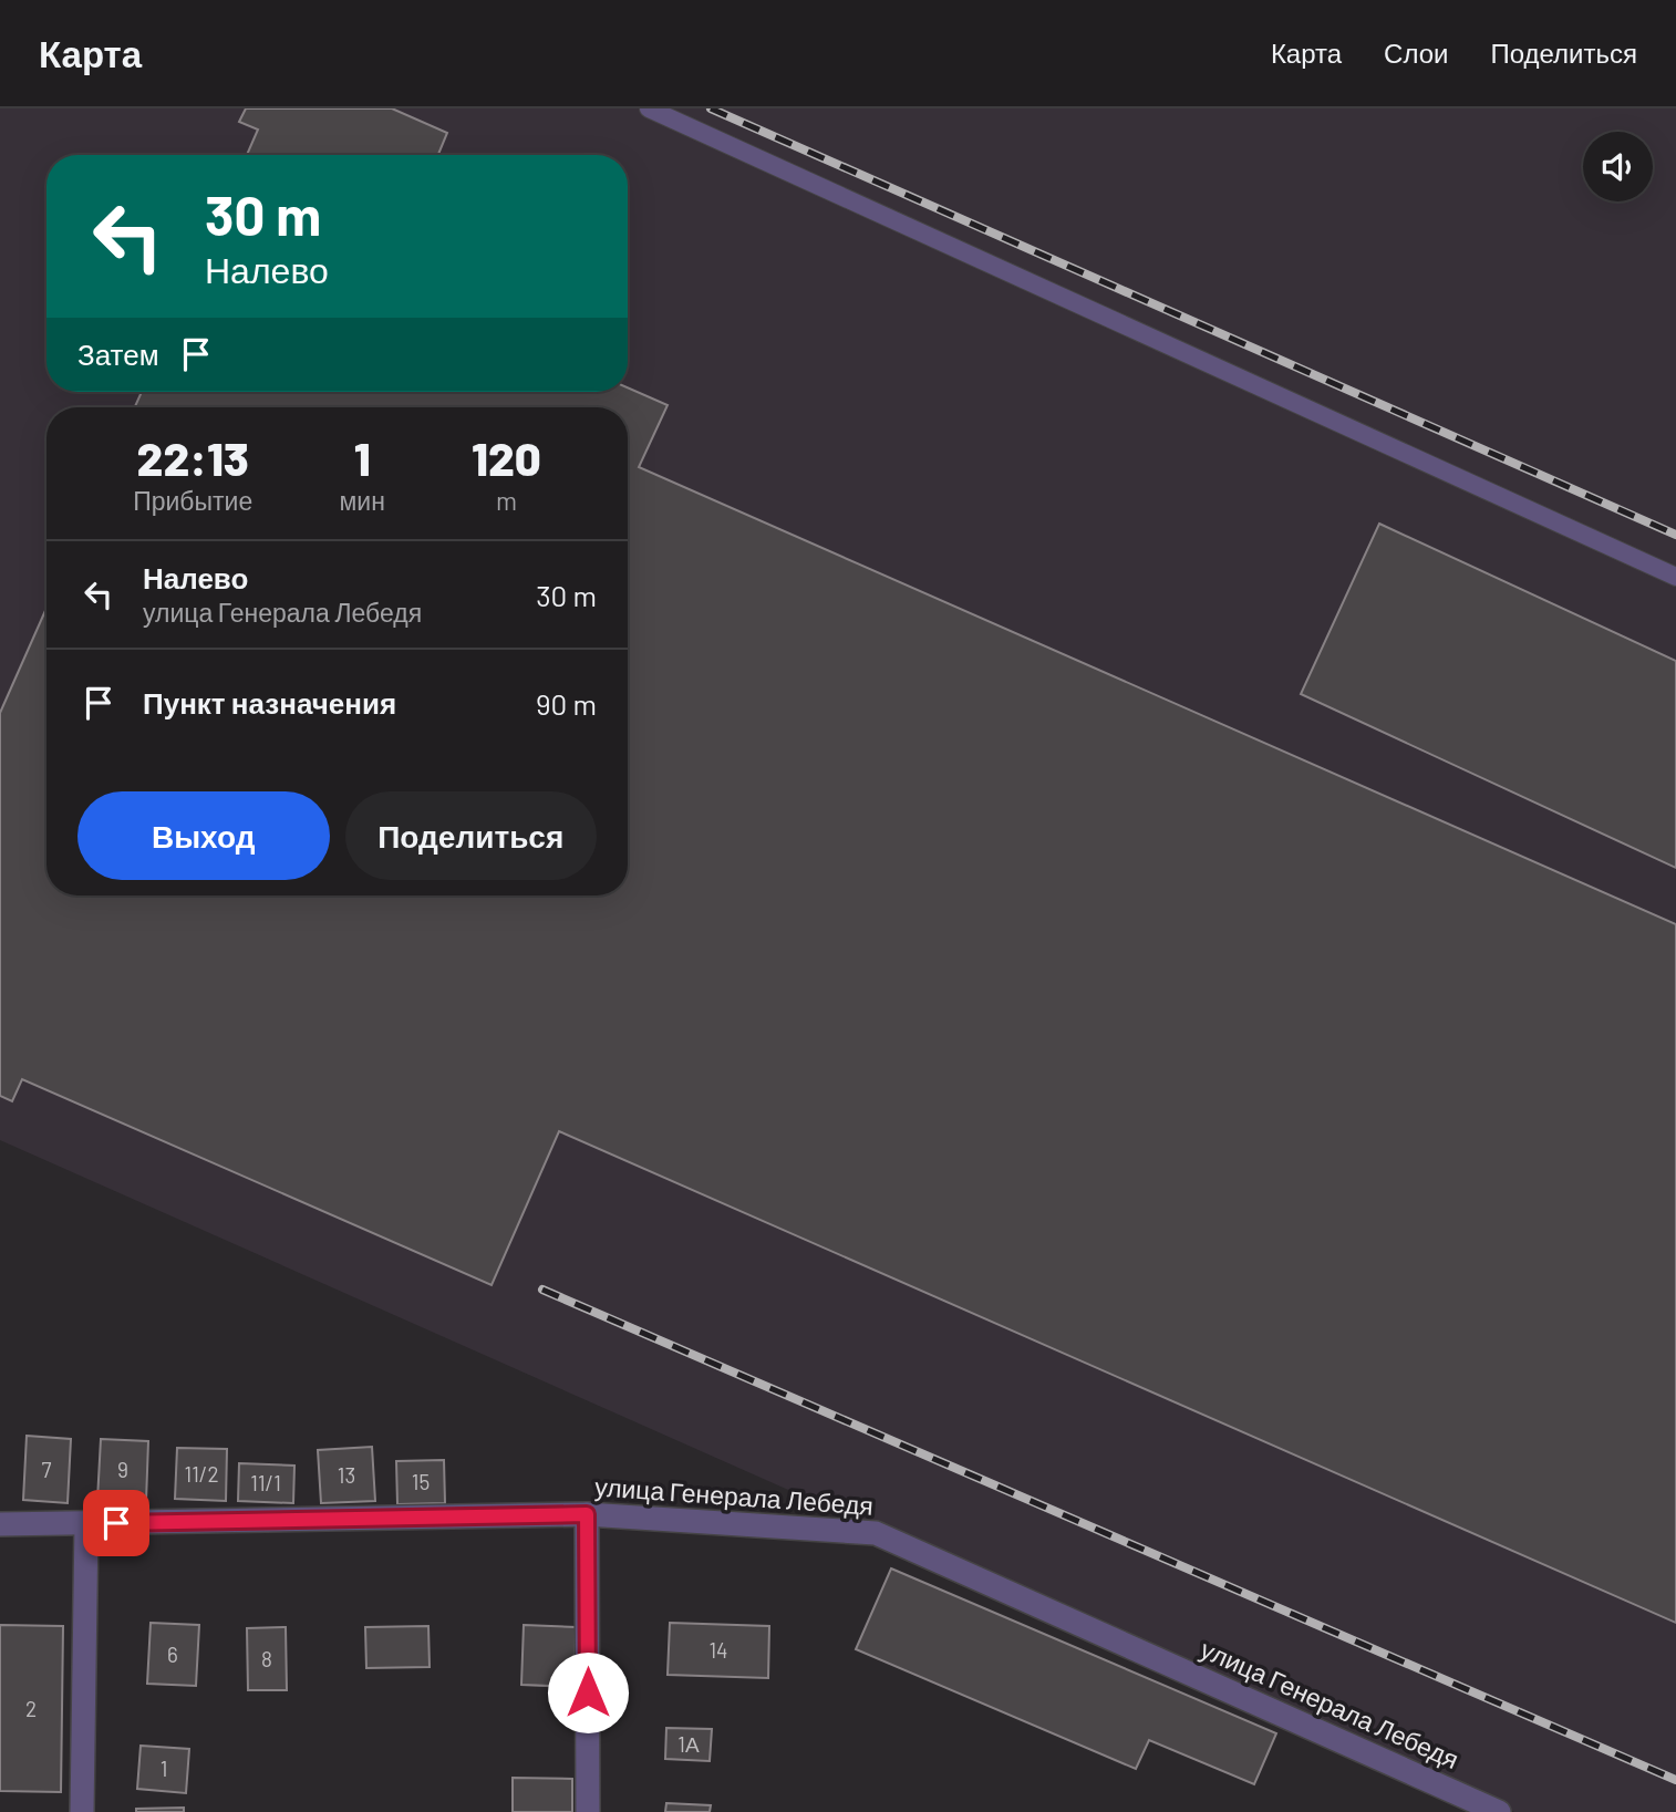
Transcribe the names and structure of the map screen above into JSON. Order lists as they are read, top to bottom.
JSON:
{
  "streets": {
    "street": ["улица Генерала Лебедя"]
  },
  "house_numbers": [
    "7",
    "9",
    "11/2",
    "13",
    "15",
    "11/1",
    "14",
    "6",
    "8",
    "2",
    "1А",
    "1"
  ],
  "page": {
    "header": "Карта",
    "nav": ["Карта", "Слои", "Поделиться"],
    "turn": ["30 m", "Налево"],
    "then": "Затем",
    "eta": [
      "22:13",
      "Прибытие",
      "1",
      "мин",
      "120",
      "m"
    ],
    "list": [
      {
        "name": "Налево",
        "note": "улица Генерала Лебедя",
        "value": "30 m"
      },
      {
        "name": "Пункт назначения",
        "value": "90 m"
      }
    ],
    "buttons": ["Выход", "Поделиться"]
  }
}
